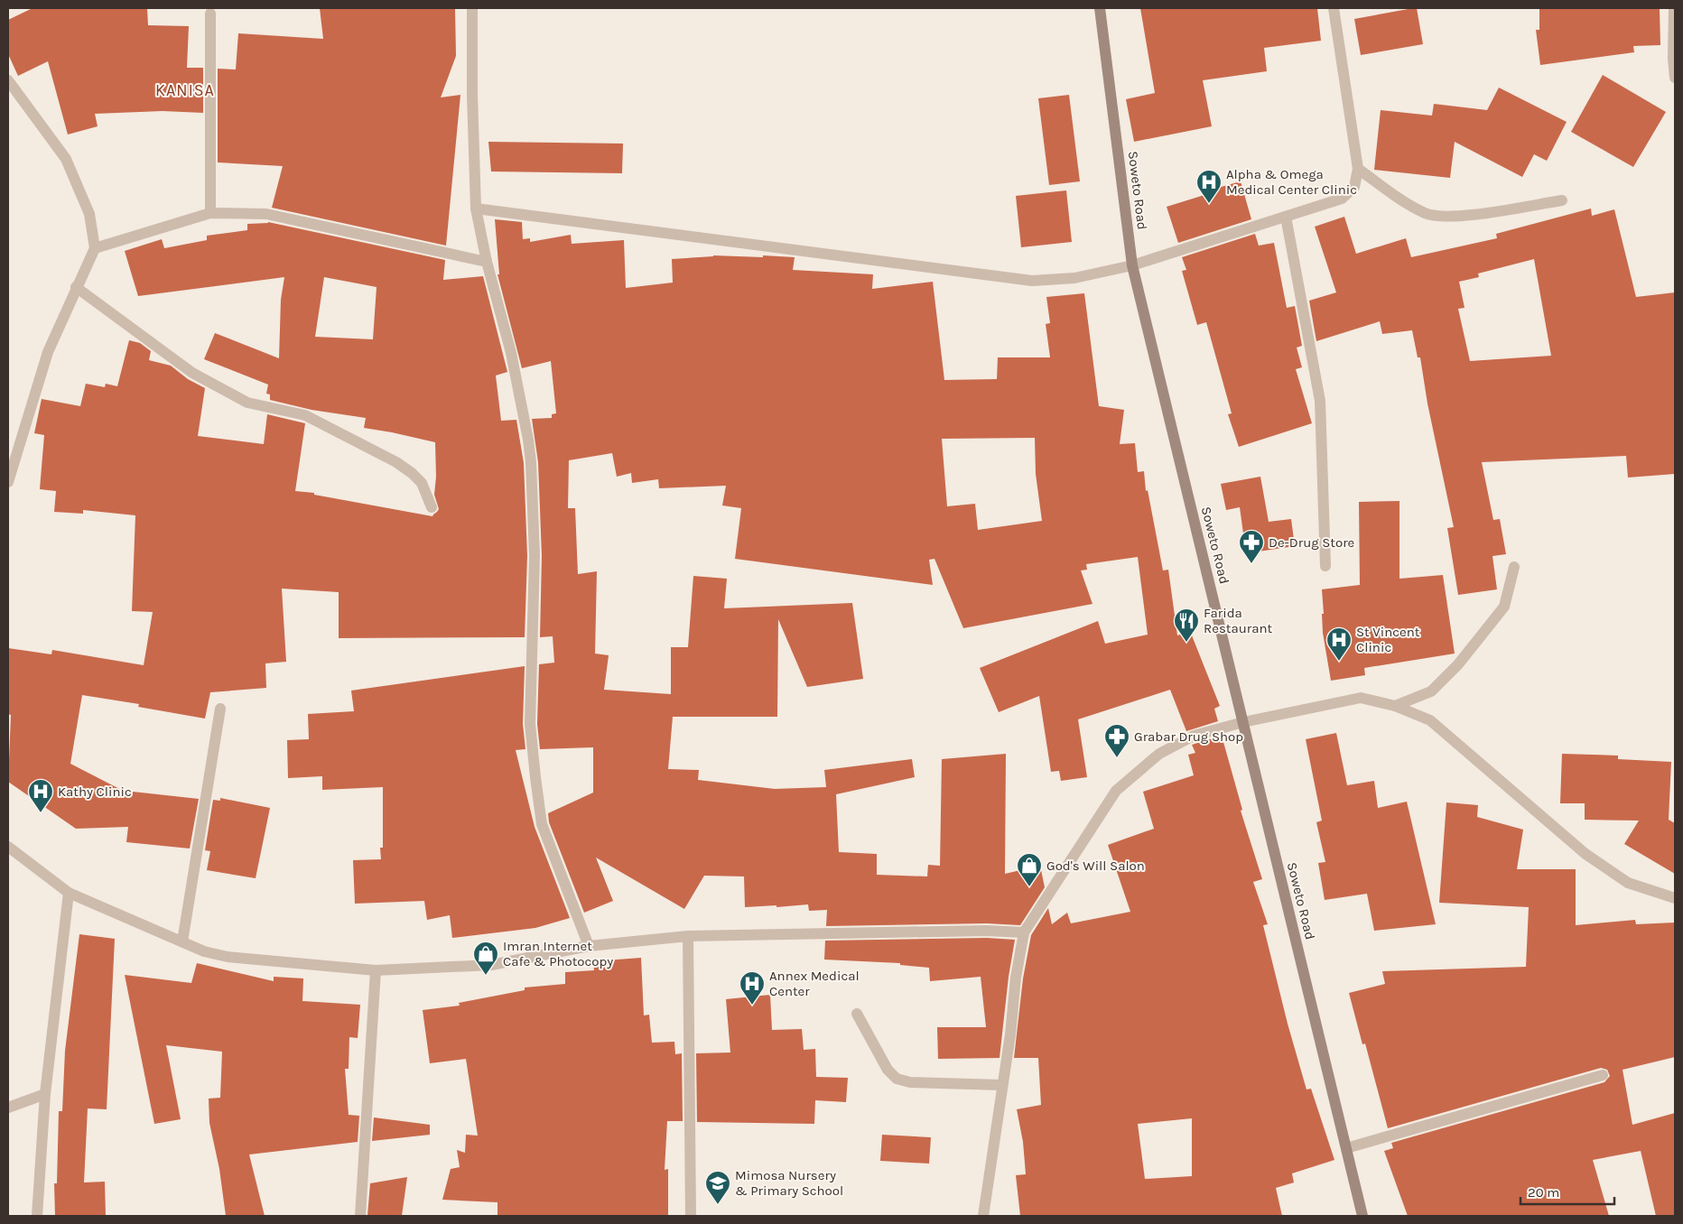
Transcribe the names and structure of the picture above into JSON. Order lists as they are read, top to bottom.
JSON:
{
  "streets": {
    "street": ["Soweto Road"]
  },
  "districts": ["KANISA"],
  "places": {
    "hospital": [
      "Alpha & Omega Medical Center Clinic",
      "St Vincent Clinic",
      "Kathy Clinic",
      "Annex Medical Center"
    ],
    "pharmacy": ["De-Drug Store", "Grabar Drug Shop"],
    "restaurant": ["Farida Restaurant"],
    "shop": ["God's Will Salon", "Imran Internet Cafe & Photocopy"],
    "school or university": ["Mimosa Nursery & Primary School"]
  },
  "scale_bar": "20 m"
}
